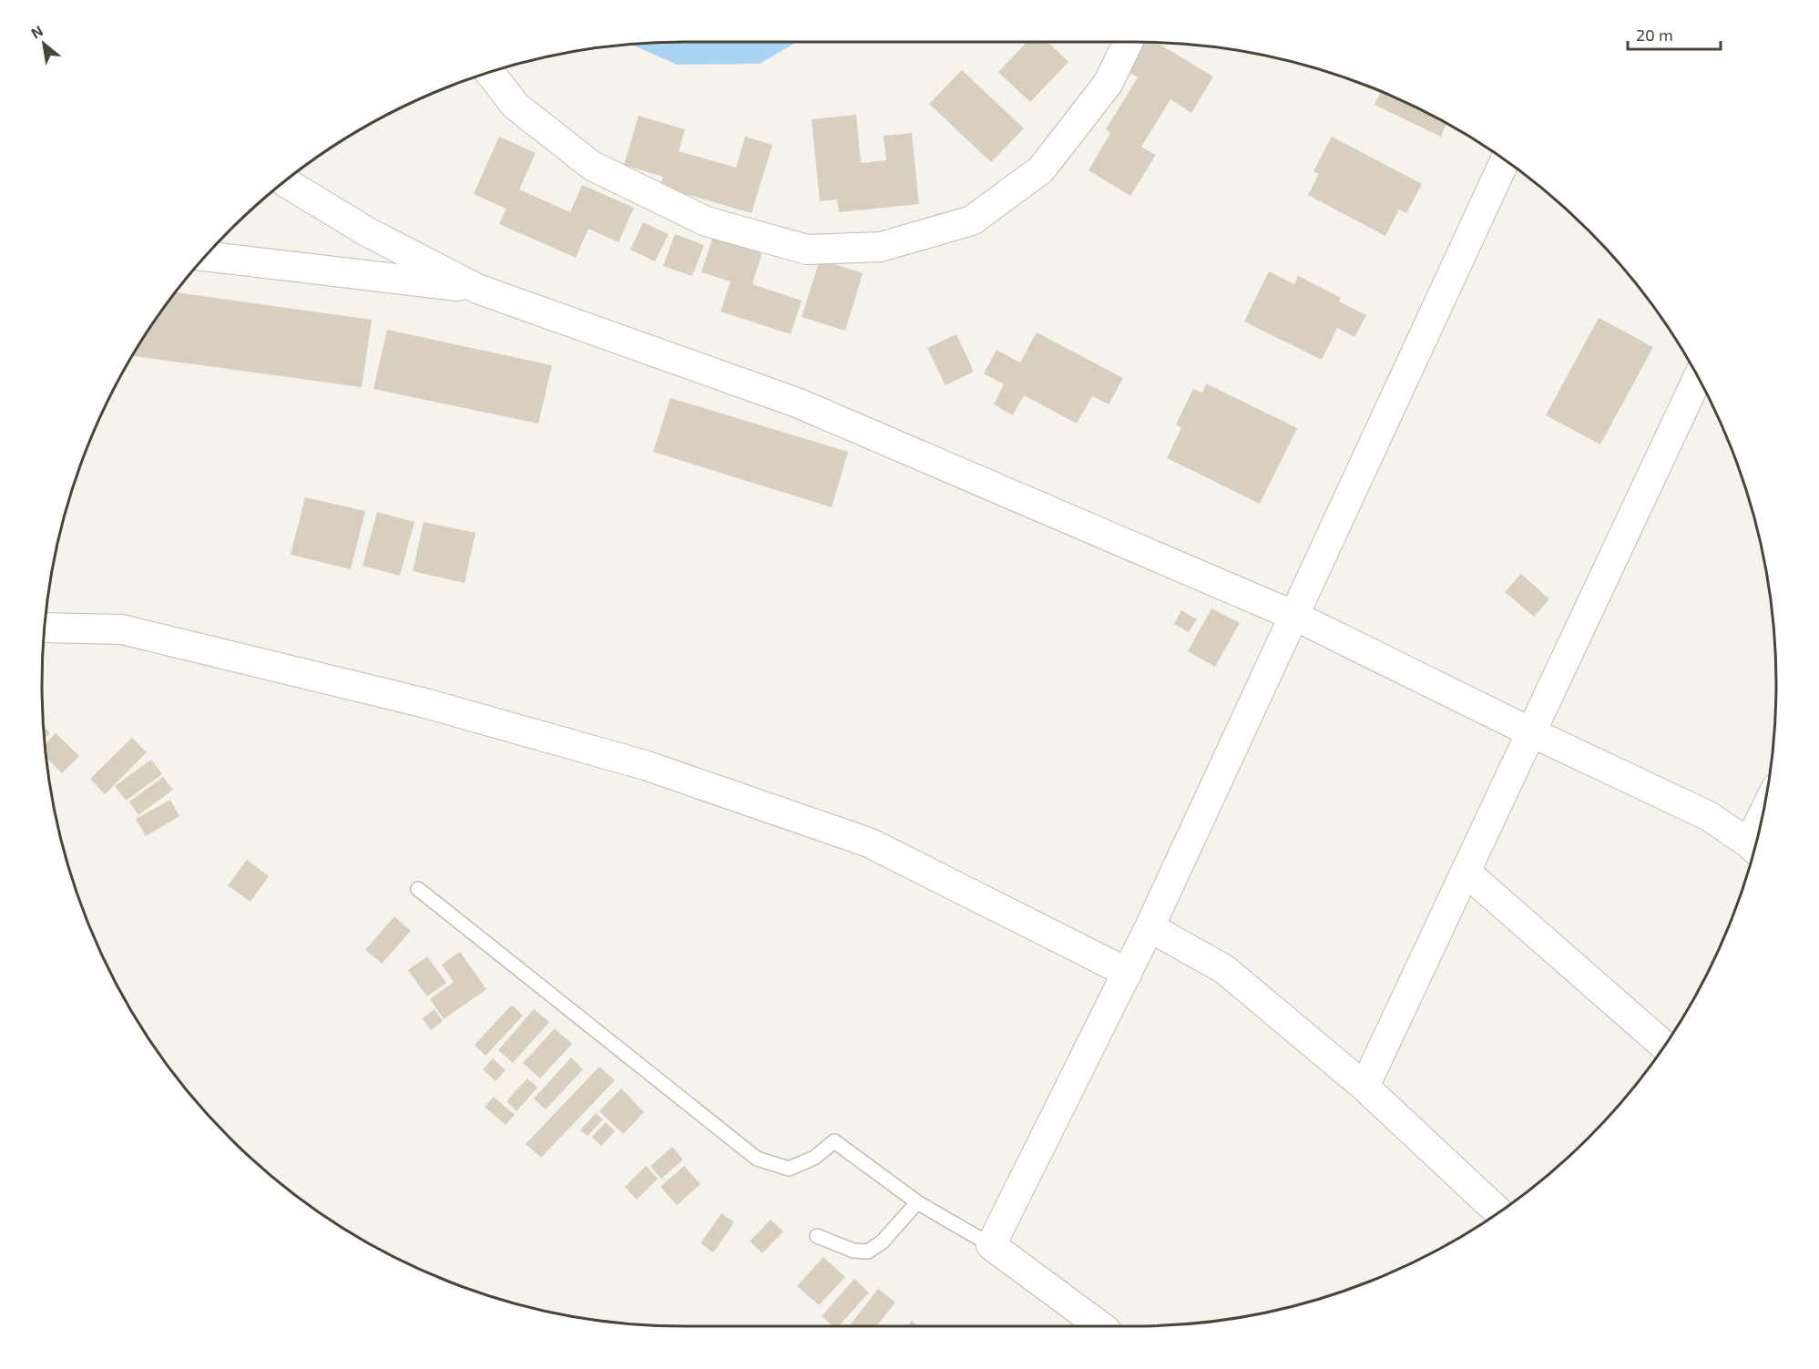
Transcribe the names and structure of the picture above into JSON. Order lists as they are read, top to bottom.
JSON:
{
  "scale_bar": "20 m",
  "north": "top left"
}
